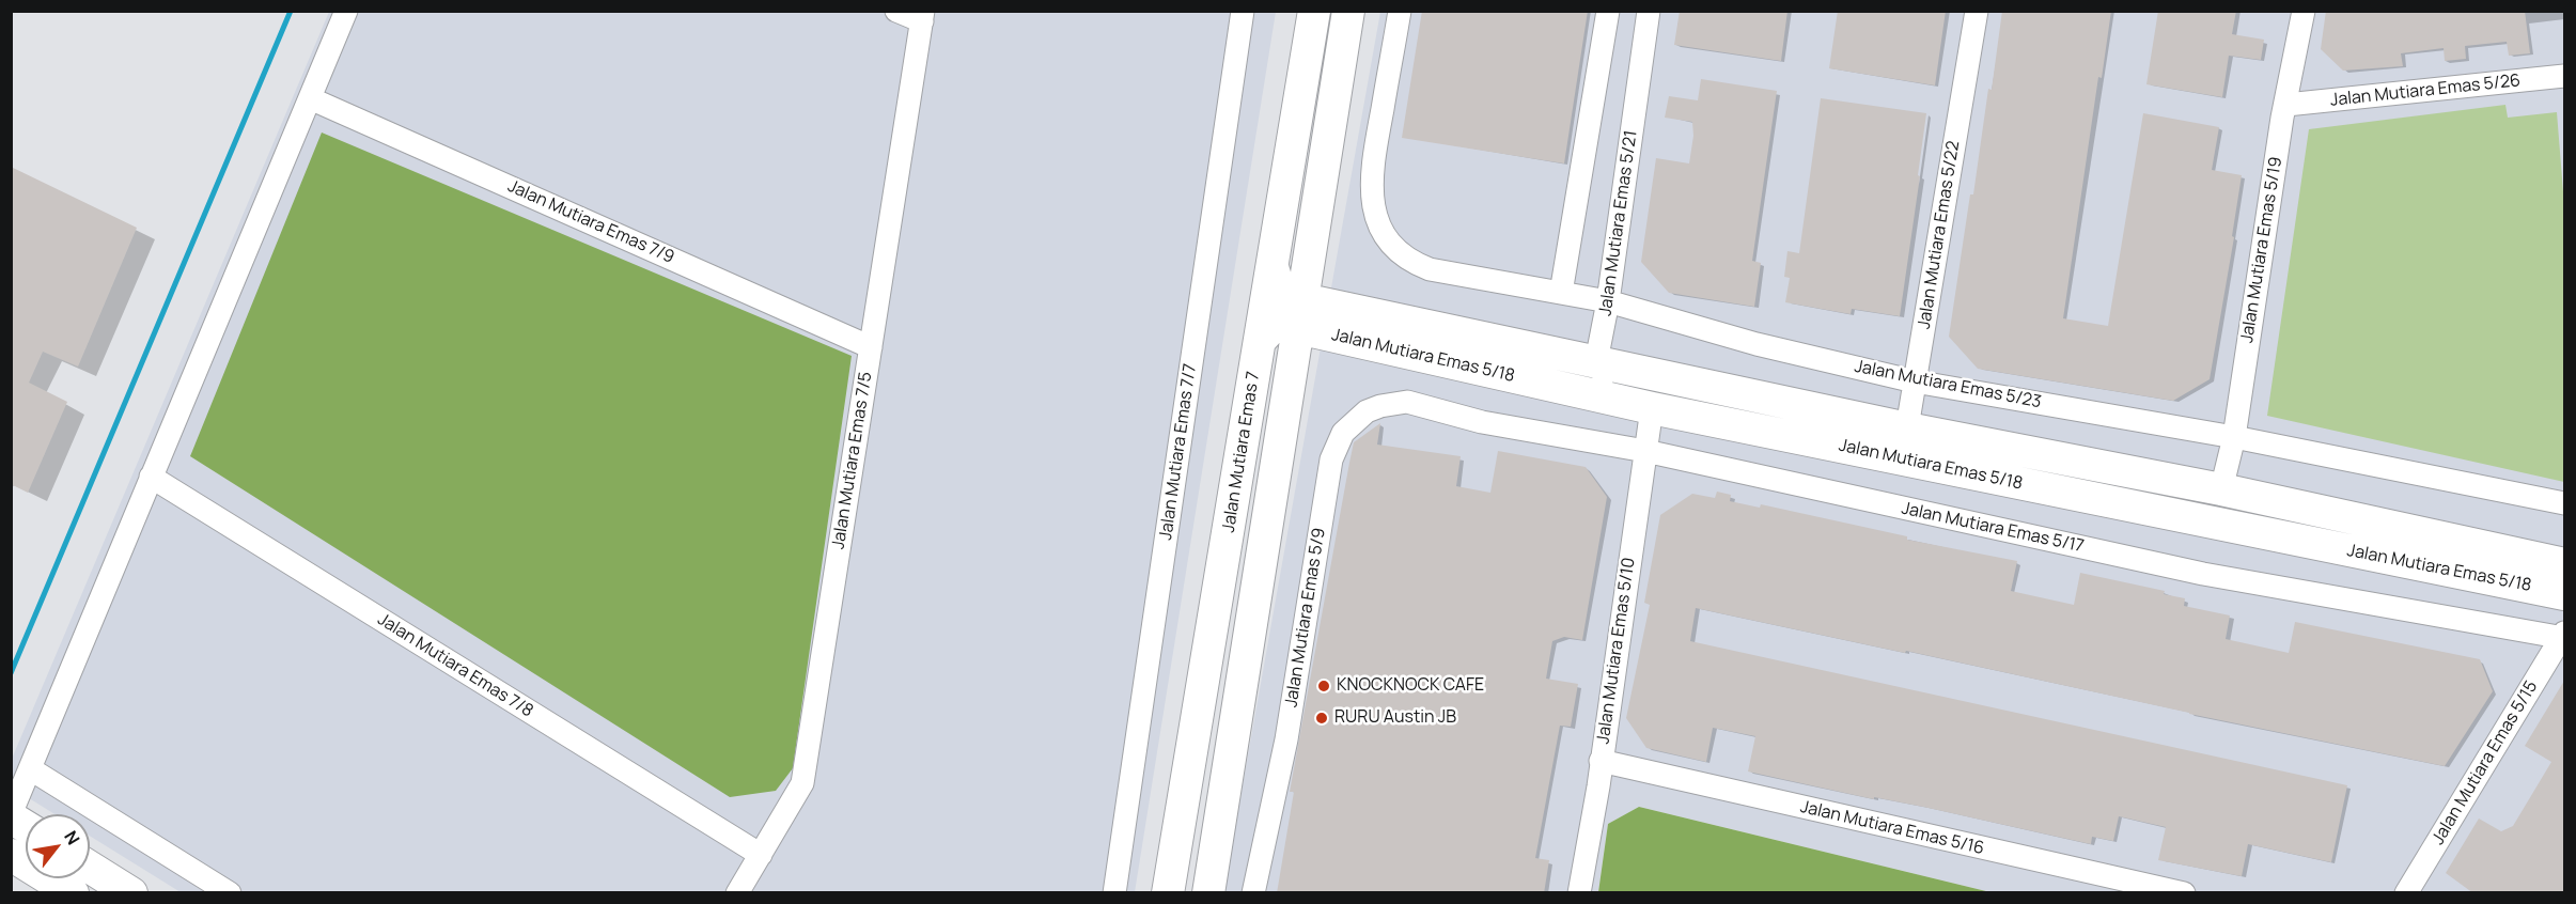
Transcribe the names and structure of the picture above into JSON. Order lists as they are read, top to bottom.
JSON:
{
  "streets": {
    "street": [
      "Jalan Mutiara Emas 5/26",
      "Jalan Mutiara Emas 7/9",
      "Jalan Mutiara Emas 5/21",
      "Jalan Mutiara Emas 5/22",
      "Jalan Mutiara Emas 5/19",
      "Jalan Mutiara Emas 5/18",
      "Jalan Mutiara Emas 5/23",
      "Jalan Mutiara Emas 7/7",
      "Jalan Mutiara Emas 7",
      "Jalan Mutiara Emas 7/5",
      "Jalan Mutiara Emas 5/17",
      "Jalan Mutiara Emas 5/9",
      "Jalan Mutiara Emas 5/10",
      "Jalan Mutiara Emas 7/8",
      "Jalan Mutiara Emas 5/15",
      "Jalan Mutiara Emas 5/16"
    ]
  },
  "crossings": [
    ["Jalan Mutiara Emas 5/26", "Jalan Mutiara Emas 5/19"],
    ["Jalan Mutiara Emas 7/9", "Jalan Mutiara Emas 7/5"],
    ["Jalan Mutiara Emas 5/21", "Jalan Mutiara Emas 5/18"],
    ["Jalan Mutiara Emas 5/21", "Jalan Mutiara Emas 5/23"],
    ["Jalan Mutiara Emas 5/22", "Jalan Mutiara Emas 5/18"],
    ["Jalan Mutiara Emas 5/22", "Jalan Mutiara Emas 5/23"],
    ["Jalan Mutiara Emas 5/19", "Jalan Mutiara Emas 5/18"],
    ["Jalan Mutiara Emas 5/19", "Jalan Mutiara Emas 5/23"],
    ["Jalan Mutiara Emas 5/18", "Jalan Mutiara Emas 7"],
    ["Jalan Mutiara Emas 5/18", "Jalan Mutiara Emas 5/10"],
    ["Jalan Mutiara Emas 7/5", "Jalan Mutiara Emas 7/8"],
    ["Jalan Mutiara Emas 5/17", "Jalan Mutiara Emas 5/9"],
    ["Jalan Mutiara Emas 5/17", "Jalan Mutiara Emas 5/10"],
    ["Jalan Mutiara Emas 5/17", "Jalan Mutiara Emas 5/15"],
    ["Jalan Mutiara Emas 5/10", "Jalan Mutiara Emas 5/16"]
  ],
  "places": ["KNOCKNOCK CAFE", "RURU Austin JB"],
  "north": "top right"
}
